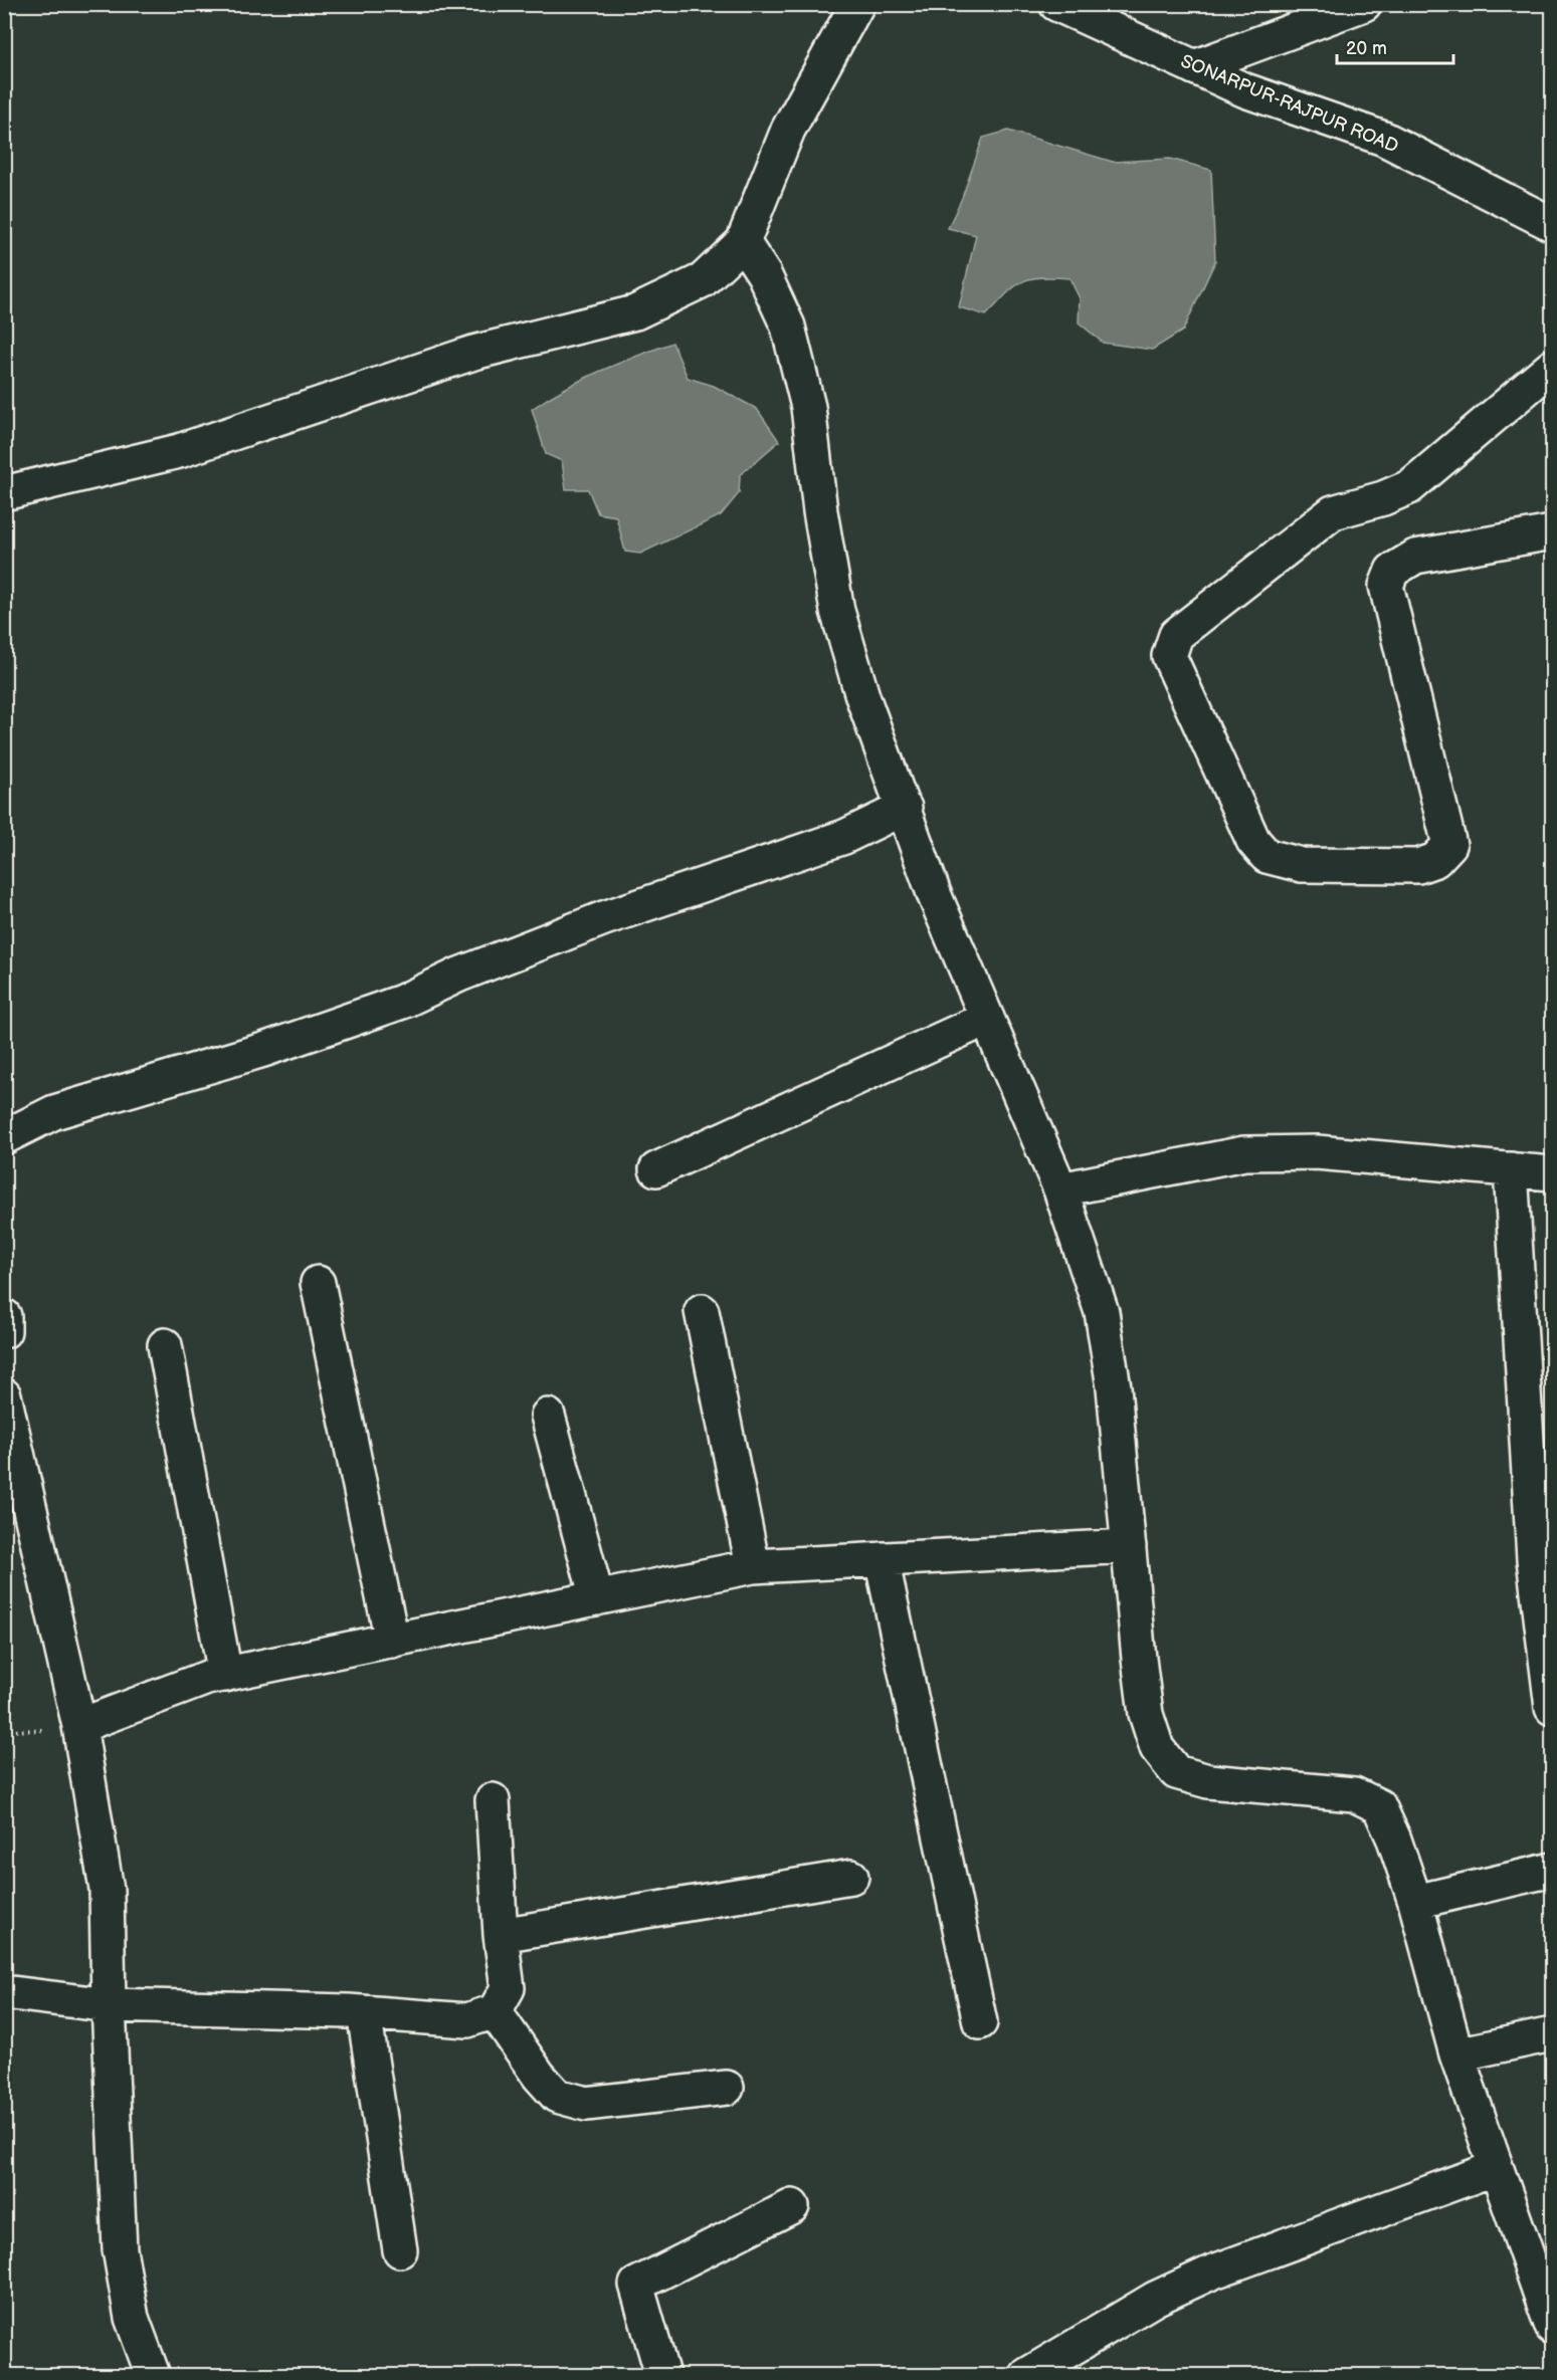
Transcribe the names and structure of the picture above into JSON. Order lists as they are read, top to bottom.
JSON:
{
  "streets": {
    "street": ["SONARPUR-RAJPUR ROAD"]
  },
  "scale_bar": "20 m"
}
